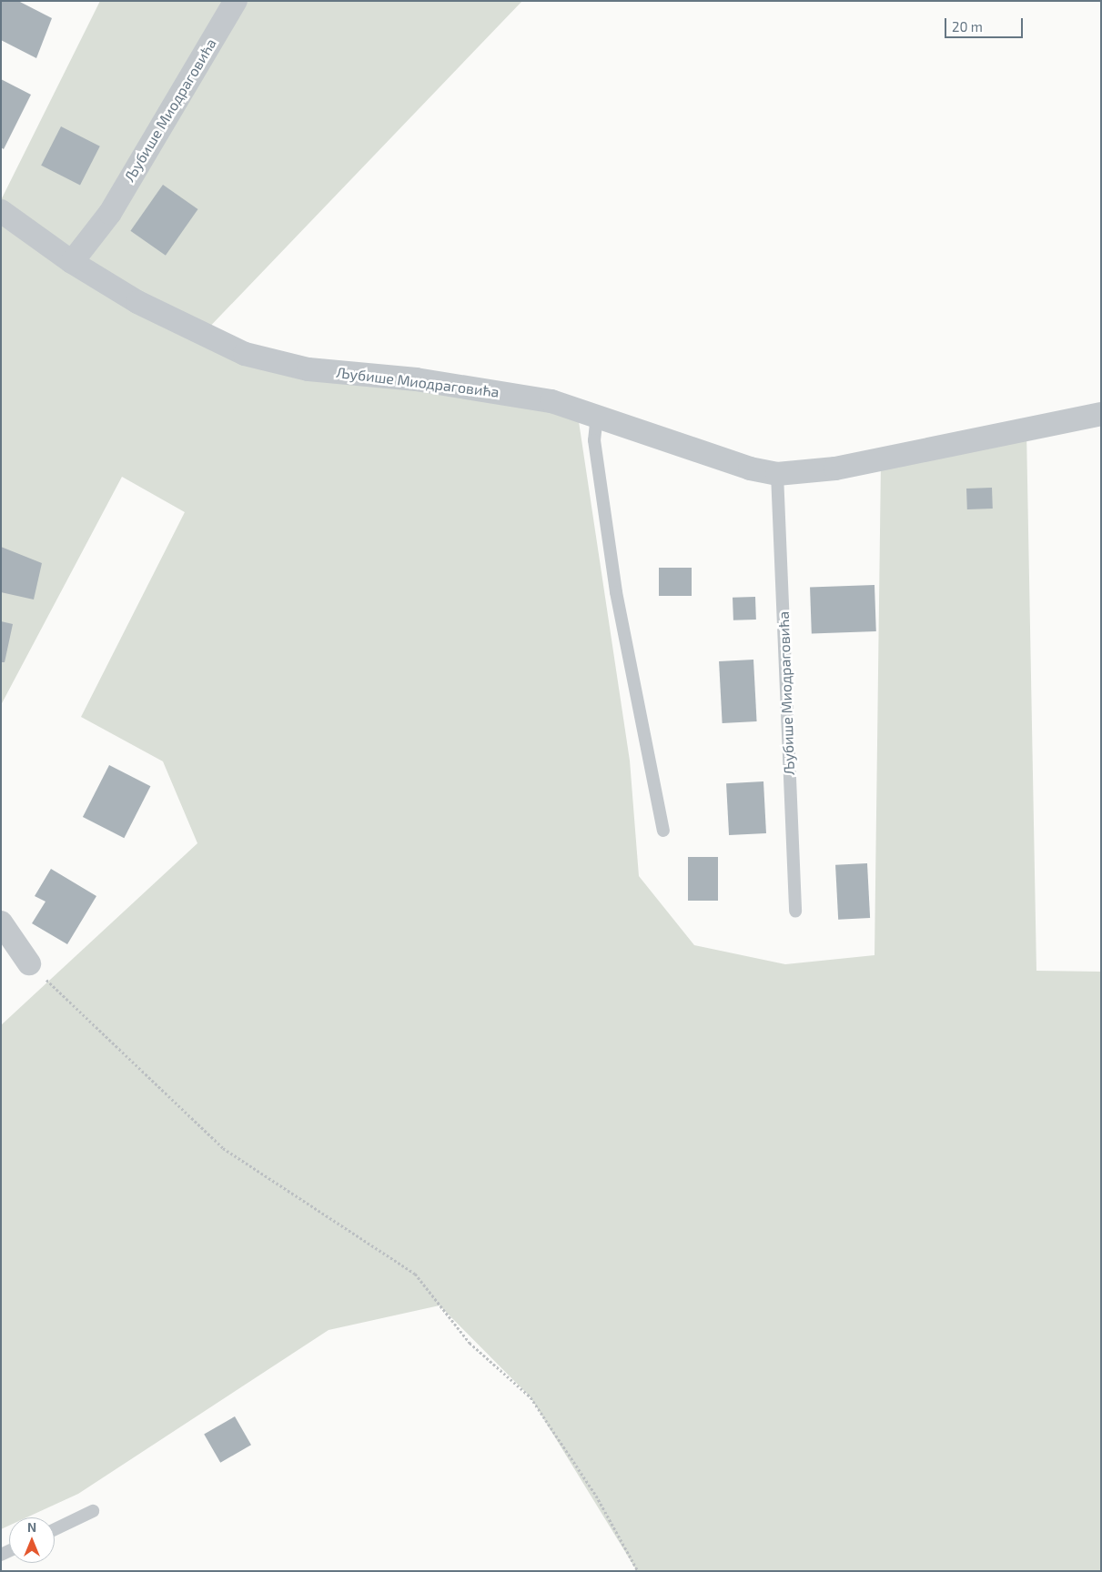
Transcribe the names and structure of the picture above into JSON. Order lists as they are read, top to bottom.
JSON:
{
  "streets": {
    "street": ["Љубише Миодраговића"]
  },
  "scale_bar": "20 m",
  "north": "top"
}
